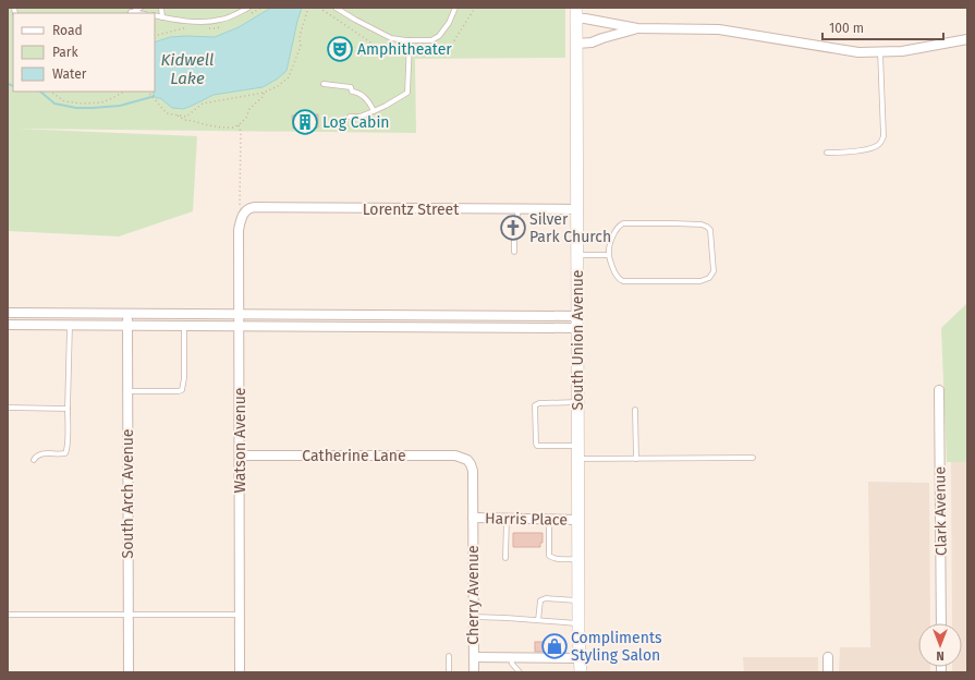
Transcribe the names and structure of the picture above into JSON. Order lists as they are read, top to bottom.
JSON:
{
  "streets": {
    "main road": ["South Union Avenue"],
    "street": [
      "Lorentz Street",
      "Watson Avenue",
      "Catherine Lane",
      "South Arch Avenue",
      "Clark Avenue",
      "Harris Place",
      "Cherry Avenue"
    ]
  },
  "crossings": [
    ["Lorentz Street", "South Union Avenue"],
    ["Lorentz Street", "Watson Avenue"],
    ["South Union Avenue", "Harris Place"],
    ["Watson Avenue", "Catherine Lane"],
    ["Catherine Lane", "Cherry Avenue"],
    ["Harris Place", "Cherry Avenue"]
  ],
  "water": ["Kidwell Lake"],
  "places": {
    "theatre": ["Amphitheater"],
    "building": ["Log Cabin"],
    "church": ["Silver Park Church"],
    "shop": ["Compliments Styling Salon"]
  },
  "legend": ["Road", "Park", "Water"],
  "scale_bar": "100 m",
  "north": "bottom"
}
